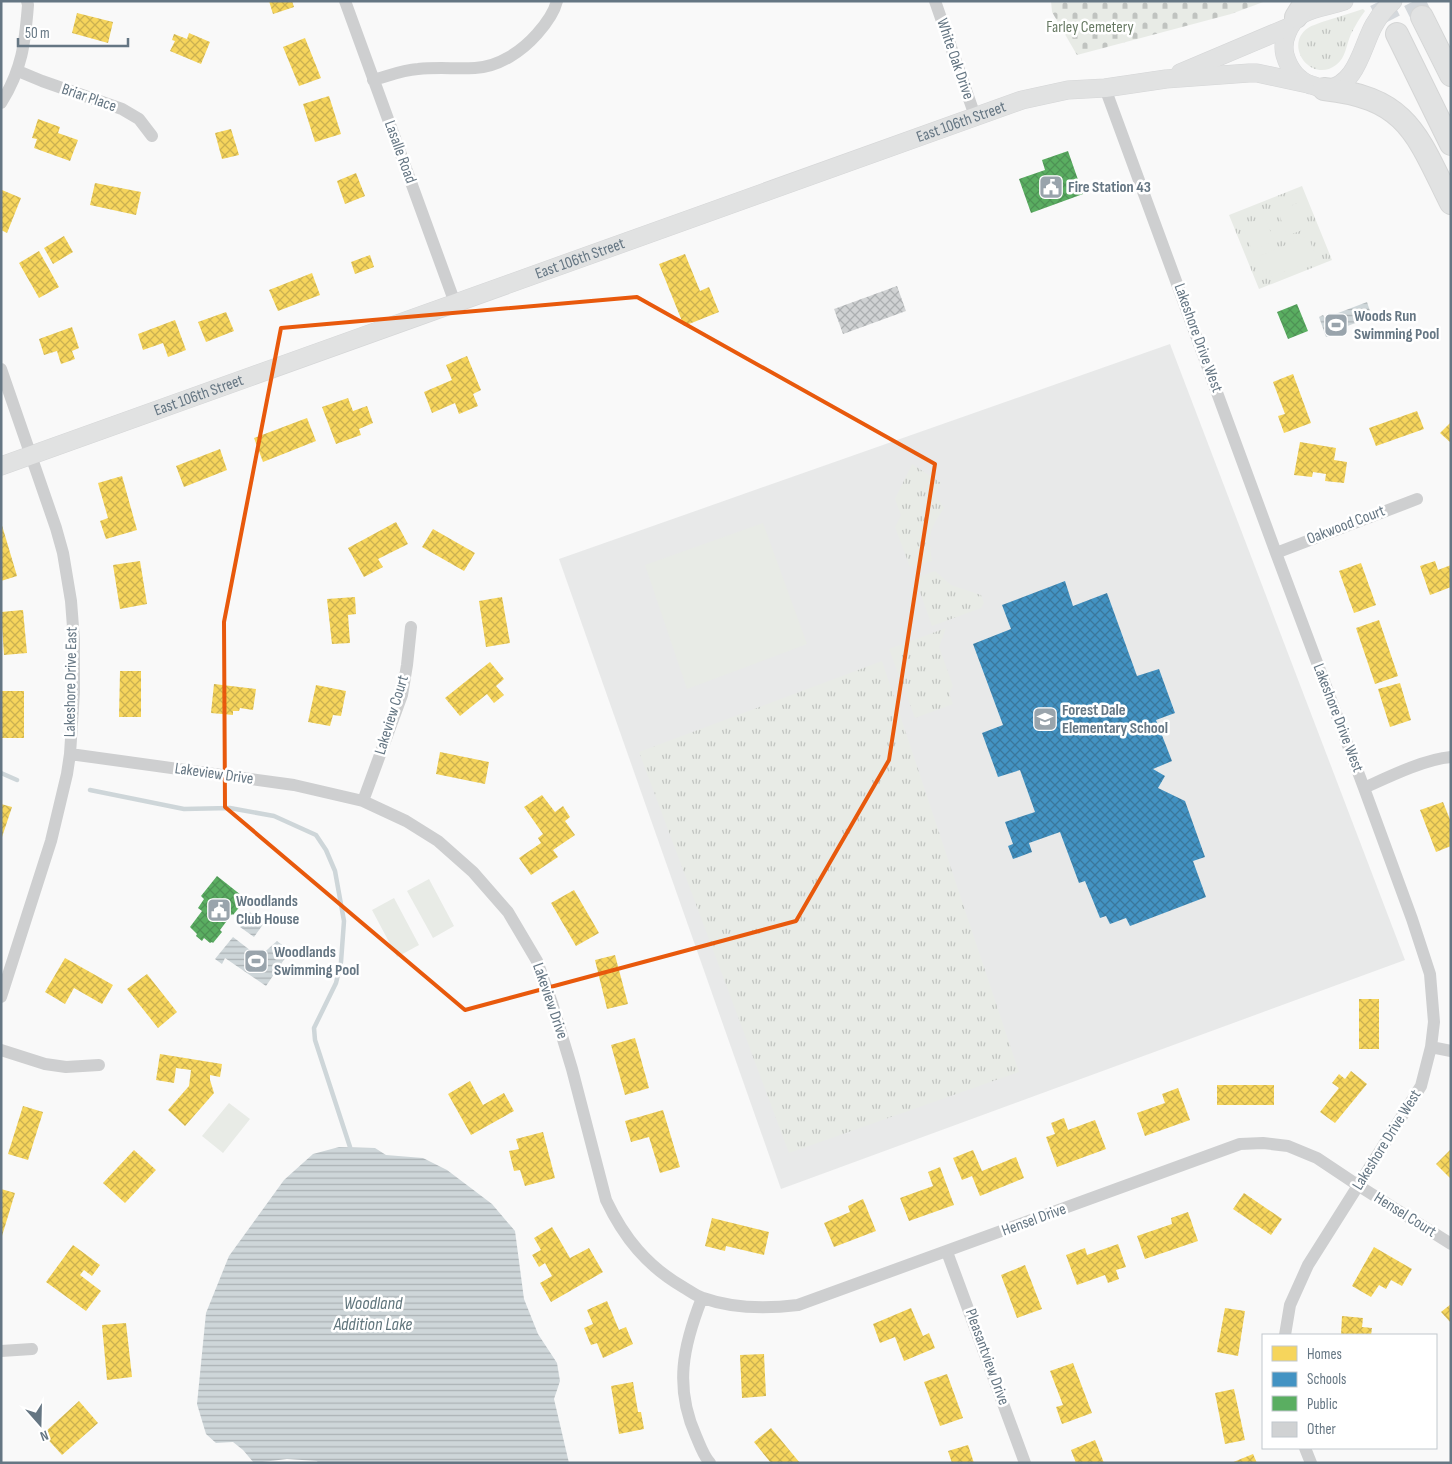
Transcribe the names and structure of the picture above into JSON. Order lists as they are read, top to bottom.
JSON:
{
  "streets": {
    "street": [
      "White Oak Drive",
      "Briar Place",
      "East 106th Street",
      "Lasalle Road",
      "Lakeshore Drive West",
      "Oakwood Court",
      "Lakeshore Drive East",
      "Lakeview Court",
      "Lakeview Drive",
      "Hensel Court",
      "Hensel Drive",
      "Pleasantview Drive"
    ]
  },
  "crossings": [
    ["White Oak Drive", "East 106th Street"],
    ["East 106th Street", "Lasalle Road"],
    ["East 106th Street", "Lakeshore Drive West"],
    ["East 106th Street", "Lakeshore Drive East"],
    ["Lakeshore Drive West", "Oakwood Court"],
    ["Lakeshore Drive West", "Hensel Court"],
    ["Lakeshore Drive West", "Hensel Drive"],
    ["Lakeshore Drive East", "Lakeview Drive"],
    ["Lakeview Court", "Lakeview Drive"],
    ["Lakeview Drive", "Hensel Drive"],
    ["Hensel Court", "Hensel Drive"],
    ["Hensel Drive", "Pleasantview Drive"]
  ],
  "water": ["Woodland Addition Lake"],
  "parks": ["Farley Cemetery"],
  "places": {
    "public building": ["Fire Station 43", "Woodlands Club House"],
    "sports": ["Woods Run Swimming Pool", "Woodlands Swimming Pool"],
    "school or university": ["Forest Dale Elementary School"]
  },
  "legend": [
    "Homes",
    "Schools",
    "Public",
    "Other"
  ],
  "scale_bar": "50 m",
  "north": "bottom"
}
